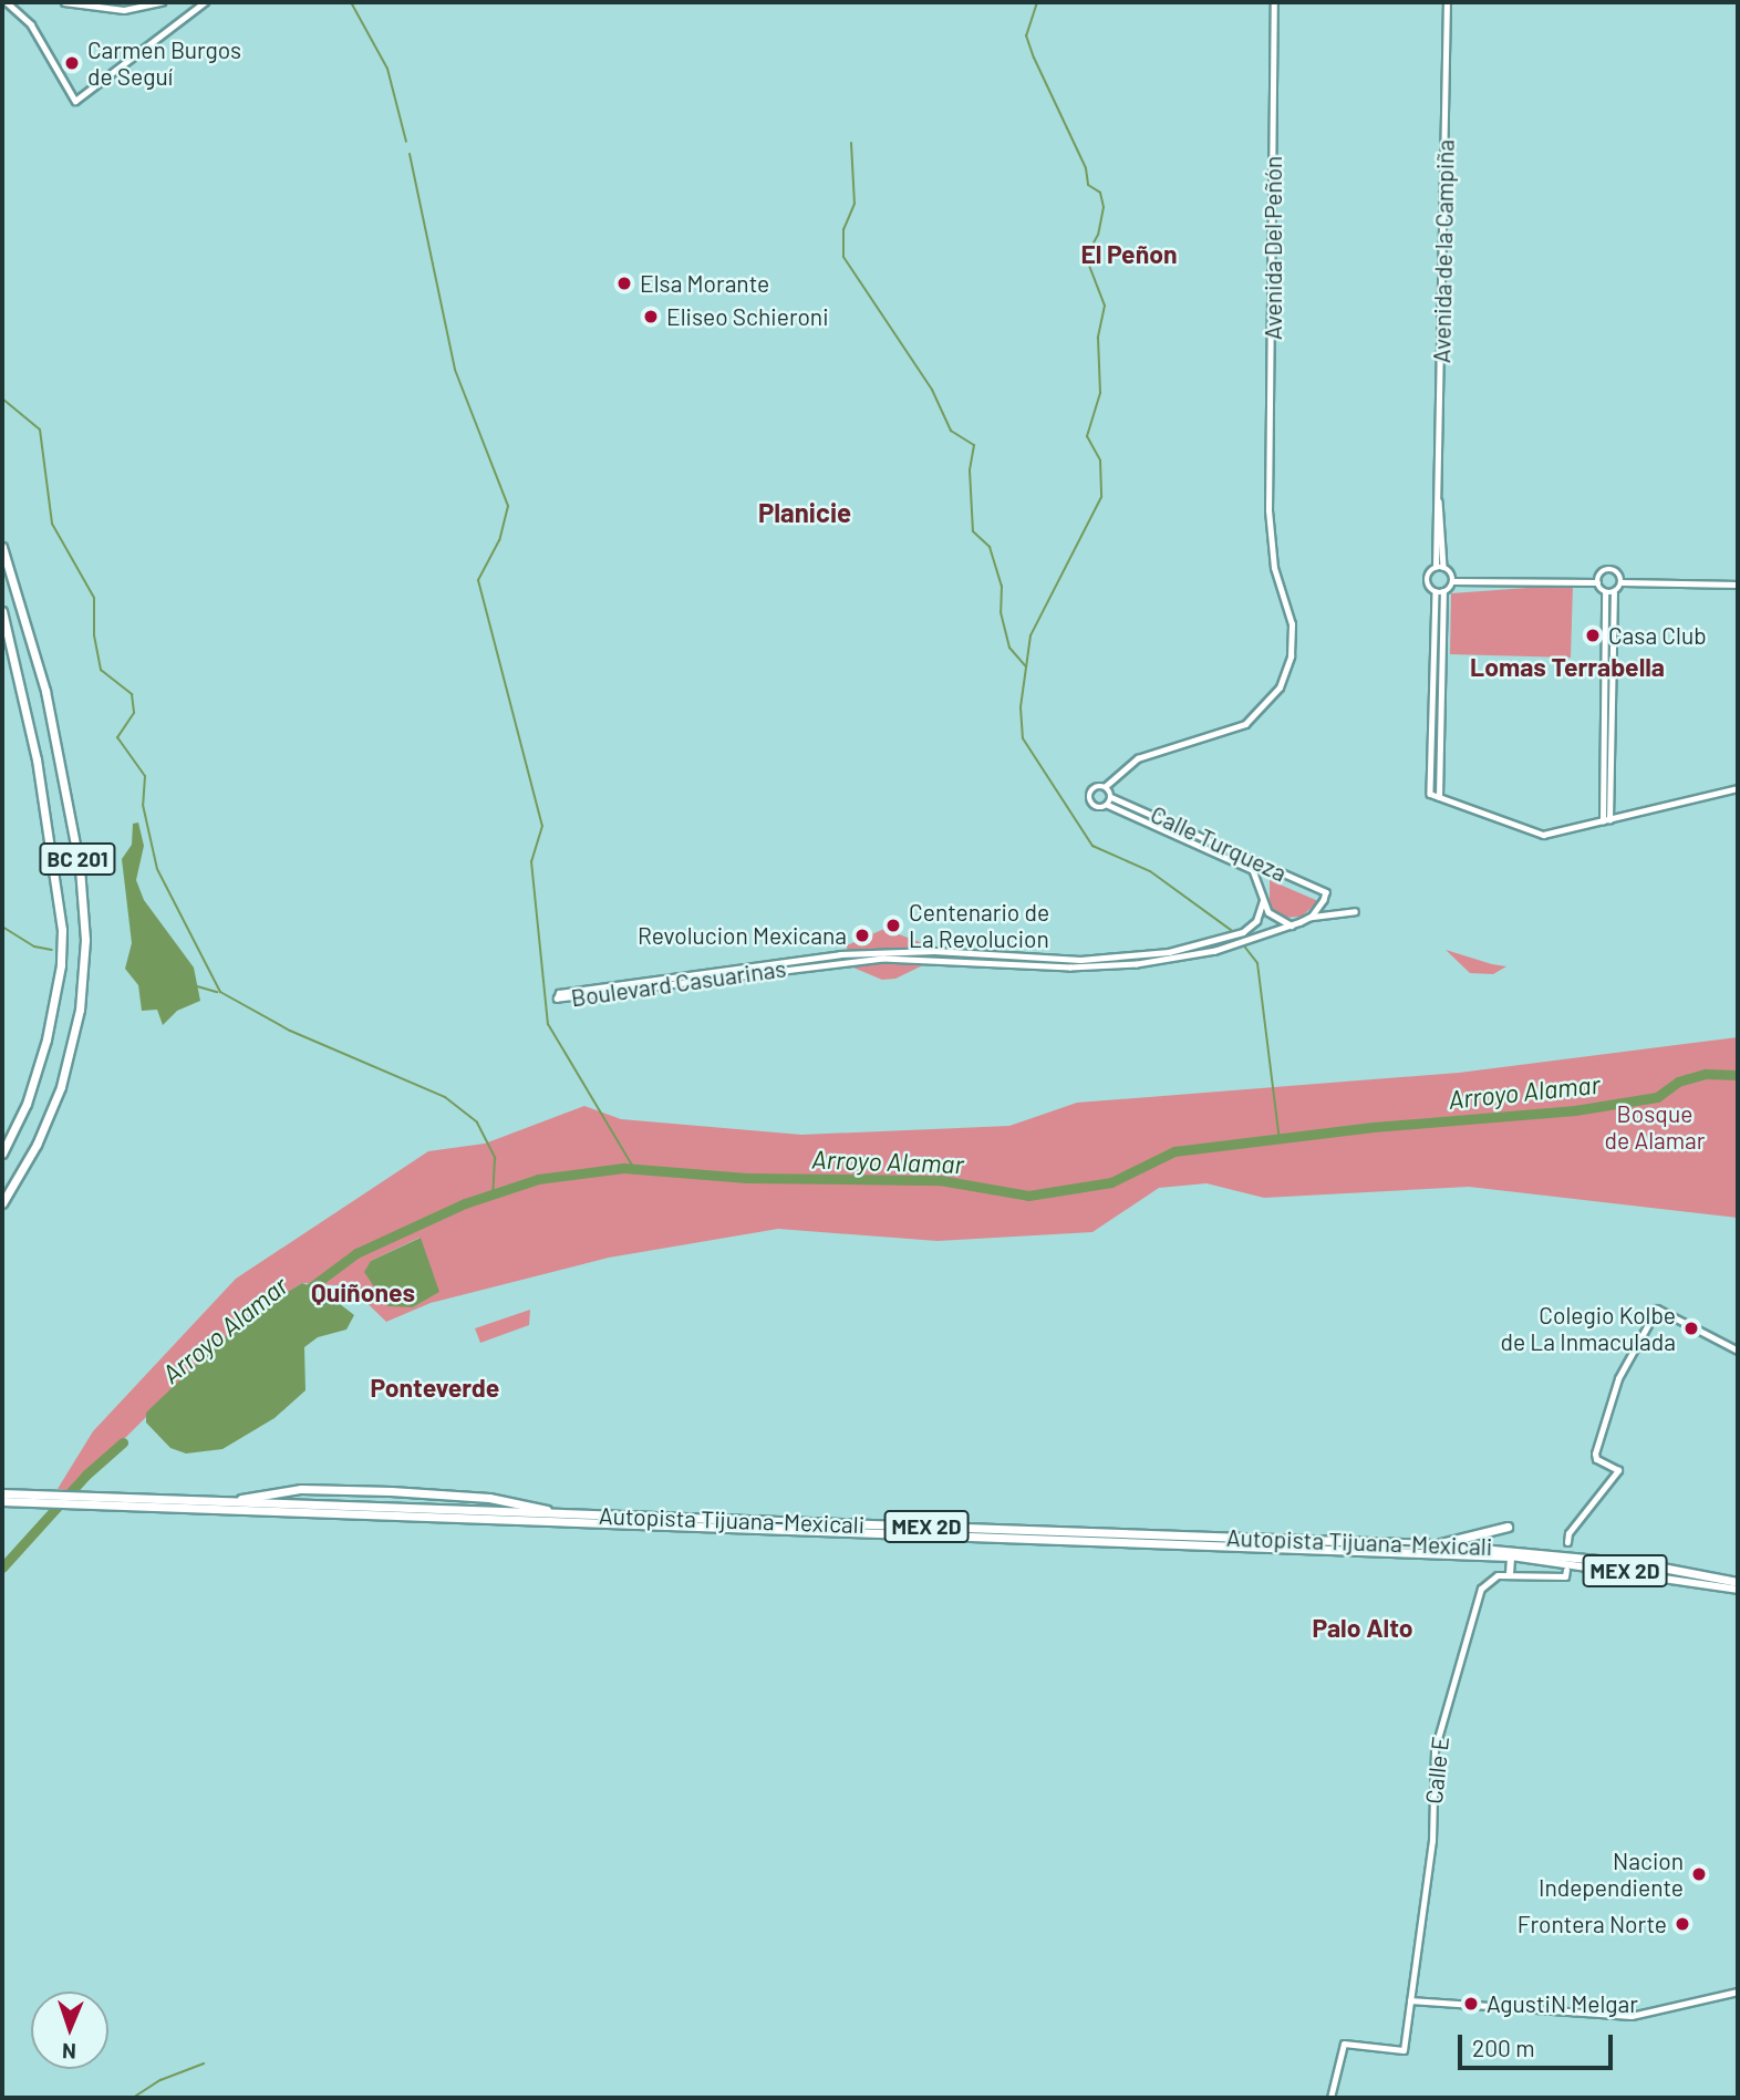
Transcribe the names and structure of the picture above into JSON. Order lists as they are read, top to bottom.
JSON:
{
  "streets": {
    "highway": ["BC 201", "Autopista Tijuana-Mexicali", "MEX 2D"],
    "main road": ["Calle E"],
    "street": [
      "Avenida Del Peñón",
      "Avenida de la Campiña",
      "Calle Turqueza",
      "Boulevard Casuarinas"
    ]
  },
  "crossings": [
    ["Avenida Del Peñón", "Calle Turqueza"],
    ["Calle Turqueza", "Boulevard Casuarinas"]
  ],
  "districts": [
    "El Peñon",
    "Planicie",
    "Lomas Terrabella",
    "Quiñones",
    "Ponteverde",
    "Palo Alto"
  ],
  "water": ["Arroyo Alamar"],
  "parks": ["Bosque de Alamar"],
  "places": [
    "Carmen Burgos de Seguí",
    "Elsa Morante",
    "Eliseo Schieroni",
    "Casa Club",
    "Centenario de La Revolucion",
    "Revolucion Mexicana",
    "Colegio Kolbe de La Inmaculada",
    "Nacion Independiente",
    "Frontera Norte",
    "AgustiN Melgar"
  ],
  "scale_bar": "200 m",
  "north": "bottom"
}
